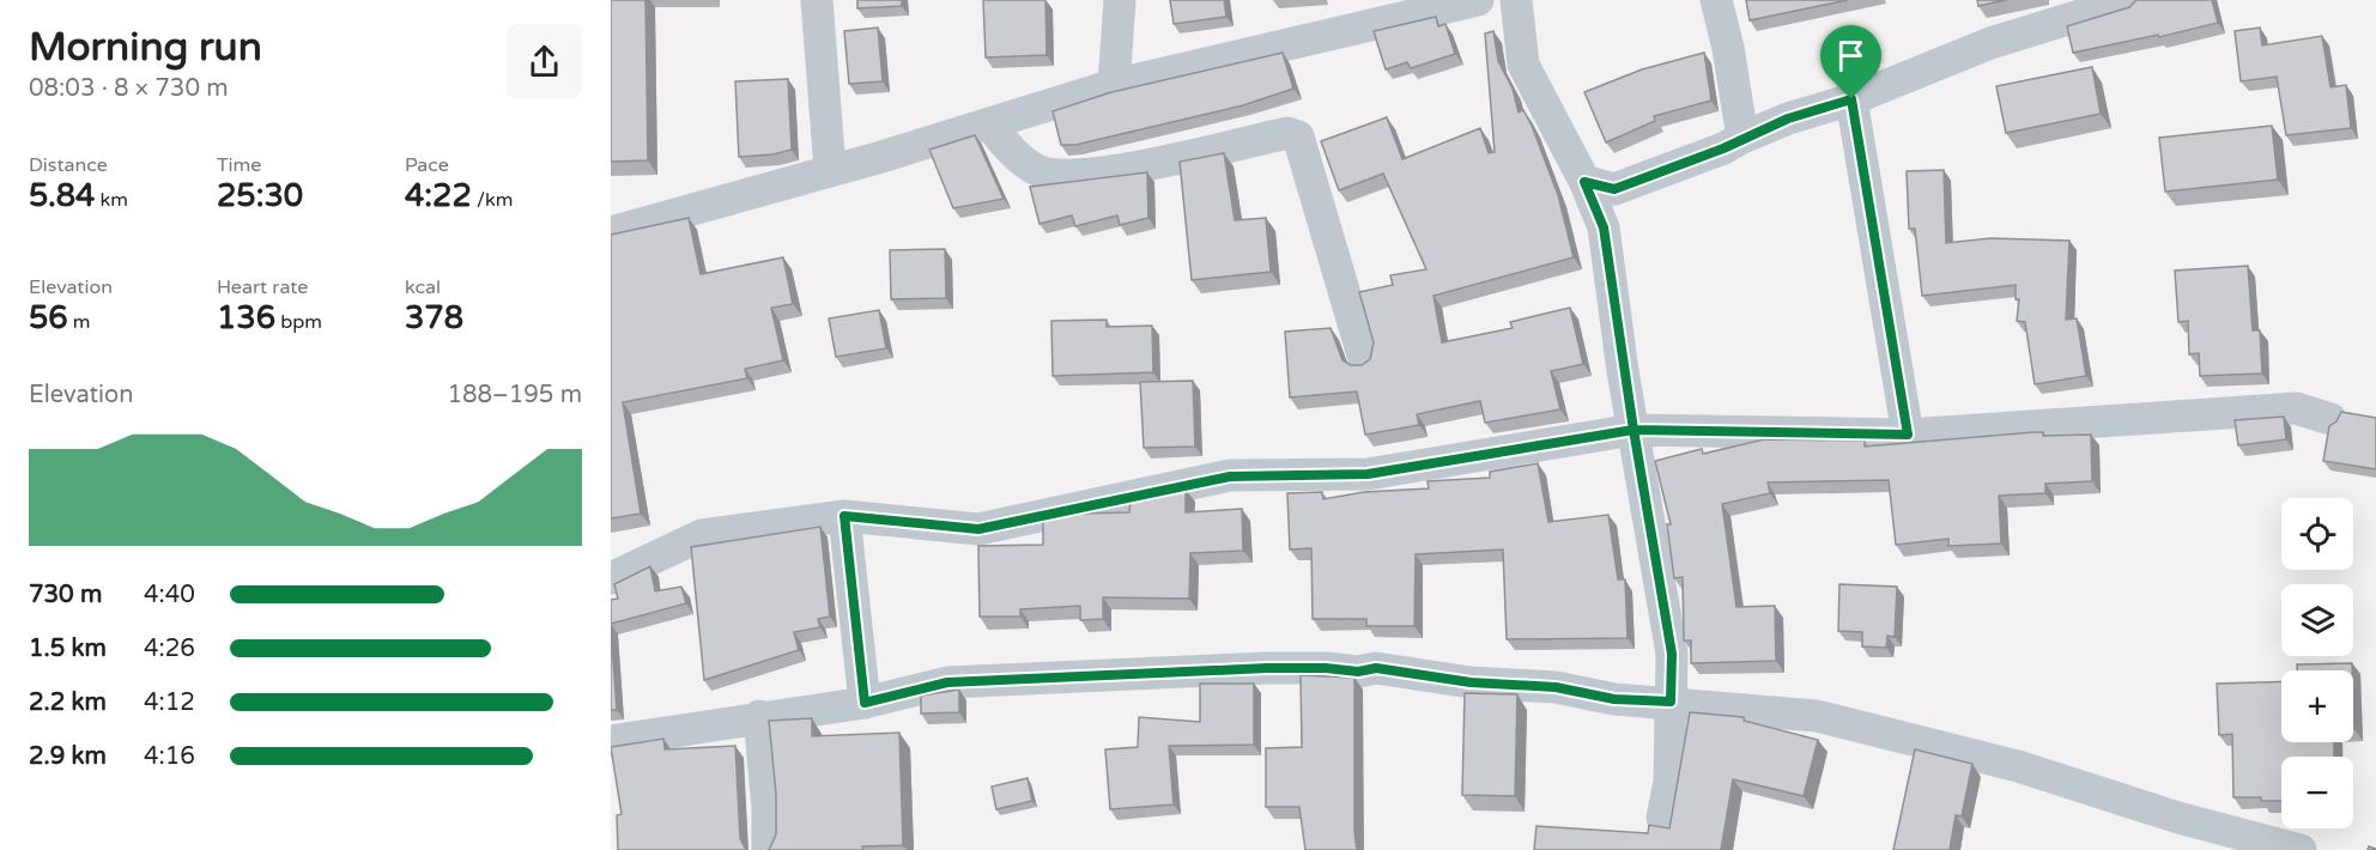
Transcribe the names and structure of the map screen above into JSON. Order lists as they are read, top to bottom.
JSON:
{
  "page": {
    "heading": ["Morning run", "08:03 · 8 × 730 m"],
    "stats": [
      ["Distance", "5.84 km"],
      ["Time", "25:30"],
      ["Pace", "4:22 /km"],
      ["Elevation", "56 m"],
      ["Heart rate", "136 bpm"],
      ["kcal", "378"]
    ],
    "chart": ["Elevation", "188–195 m"],
    "map_buttons": ["+", "−"],
    "list": [
      {
        "name": "730 m",
        "note": "4:40"
      },
      {
        "name": "1.5 km",
        "note": "4:26"
      },
      {
        "name": "2.2 km",
        "note": "4:12"
      },
      {
        "name": "2.9 km",
        "note": "4:16"
      }
    ]
  }
}
